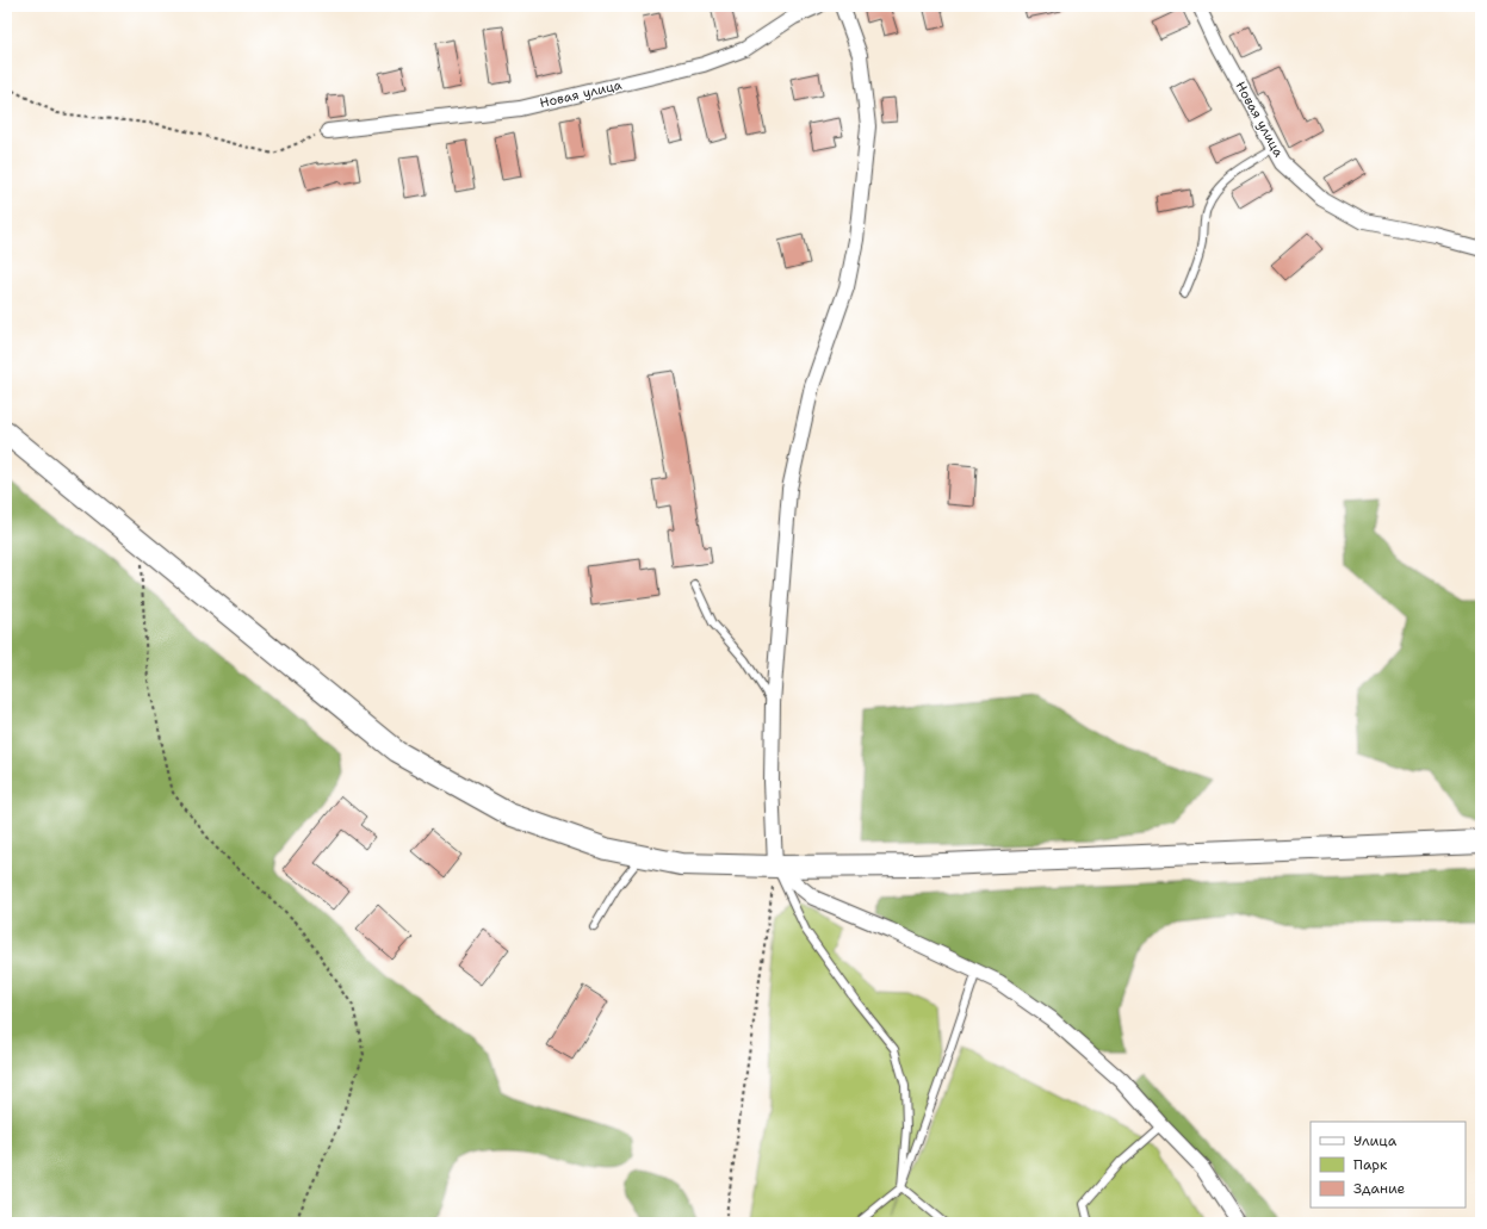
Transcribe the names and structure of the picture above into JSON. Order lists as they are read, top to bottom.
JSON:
{
  "streets": {
    "street": ["Новая улица"]
  },
  "legend": ["Улица", "Парк", "Здание"]
}
